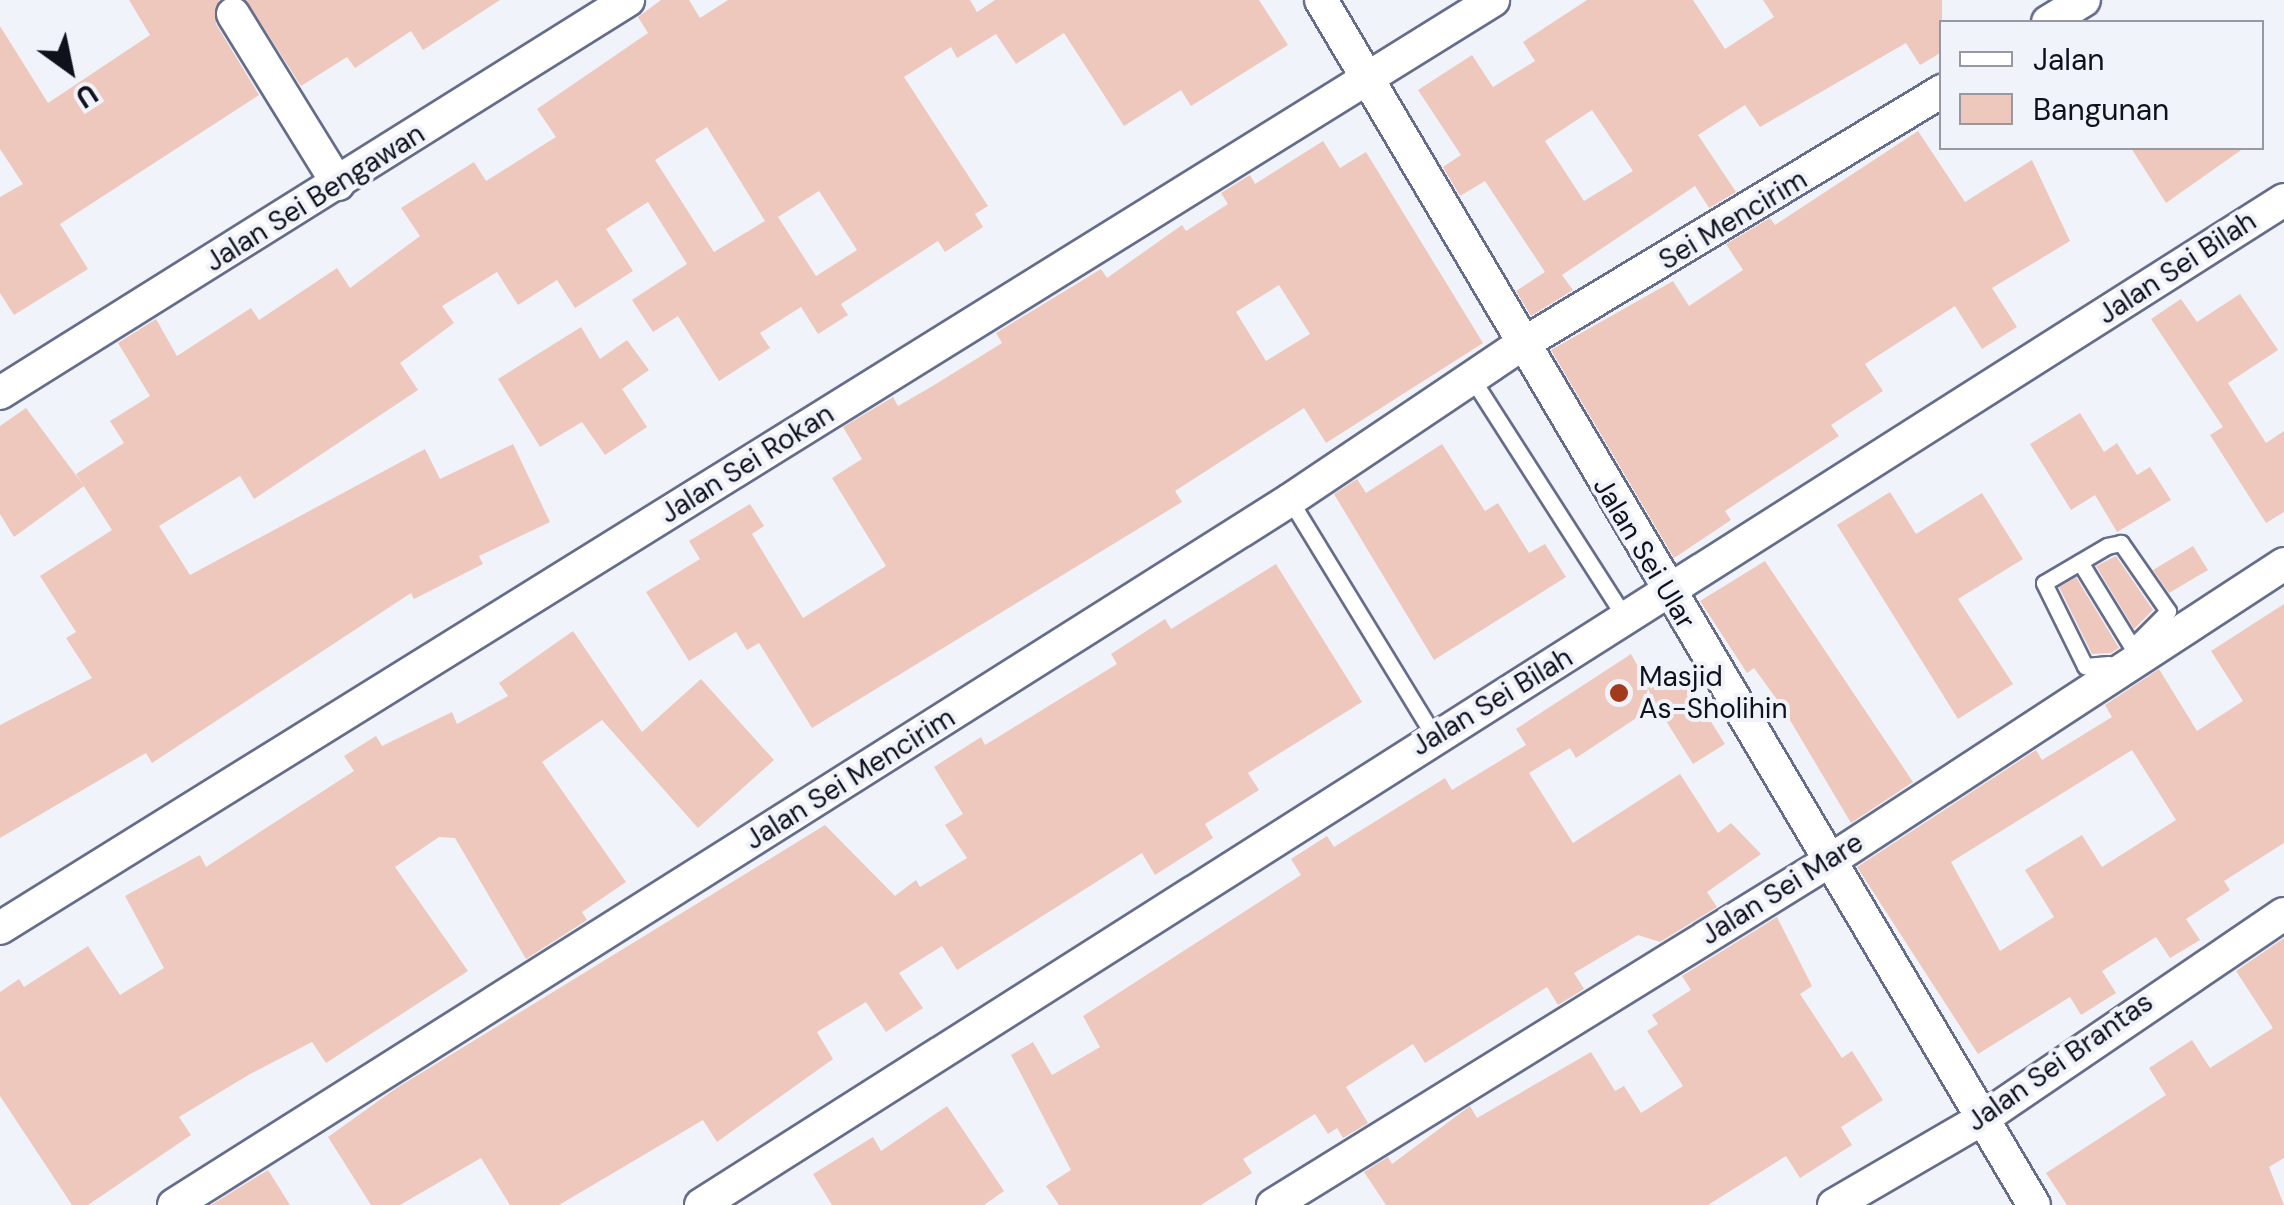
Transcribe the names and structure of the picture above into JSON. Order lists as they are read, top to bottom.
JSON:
{
  "streets": {
    "street": [
      "Jalan Sei Bengawan",
      "Sei Mencirim",
      "Jalan Sei Bilah",
      "Jalan Sei Rokan",
      "Jalan Sei Ular",
      "Jalan Sei Mencirim",
      "Jalan Sei Mare",
      "Jalan Sei Brantas"
    ]
  },
  "crossings": [
    ["Sei Mencirim", "Jalan Sei Ular"],
    ["Sei Mencirim", "Jalan Sei Mencirim"],
    ["Jalan Sei Bilah", "Jalan Sei Ular"],
    ["Jalan Sei Rokan", "Jalan Sei Ular"],
    ["Jalan Sei Ular", "Jalan Sei Mencirim"],
    ["Jalan Sei Ular", "Jalan Sei Mare"],
    ["Jalan Sei Ular", "Jalan Sei Brantas"]
  ],
  "places": ["Masjid As-Sholihin"],
  "legend": ["Jalan", "Bangunan"],
  "north": "bottom right"
}
